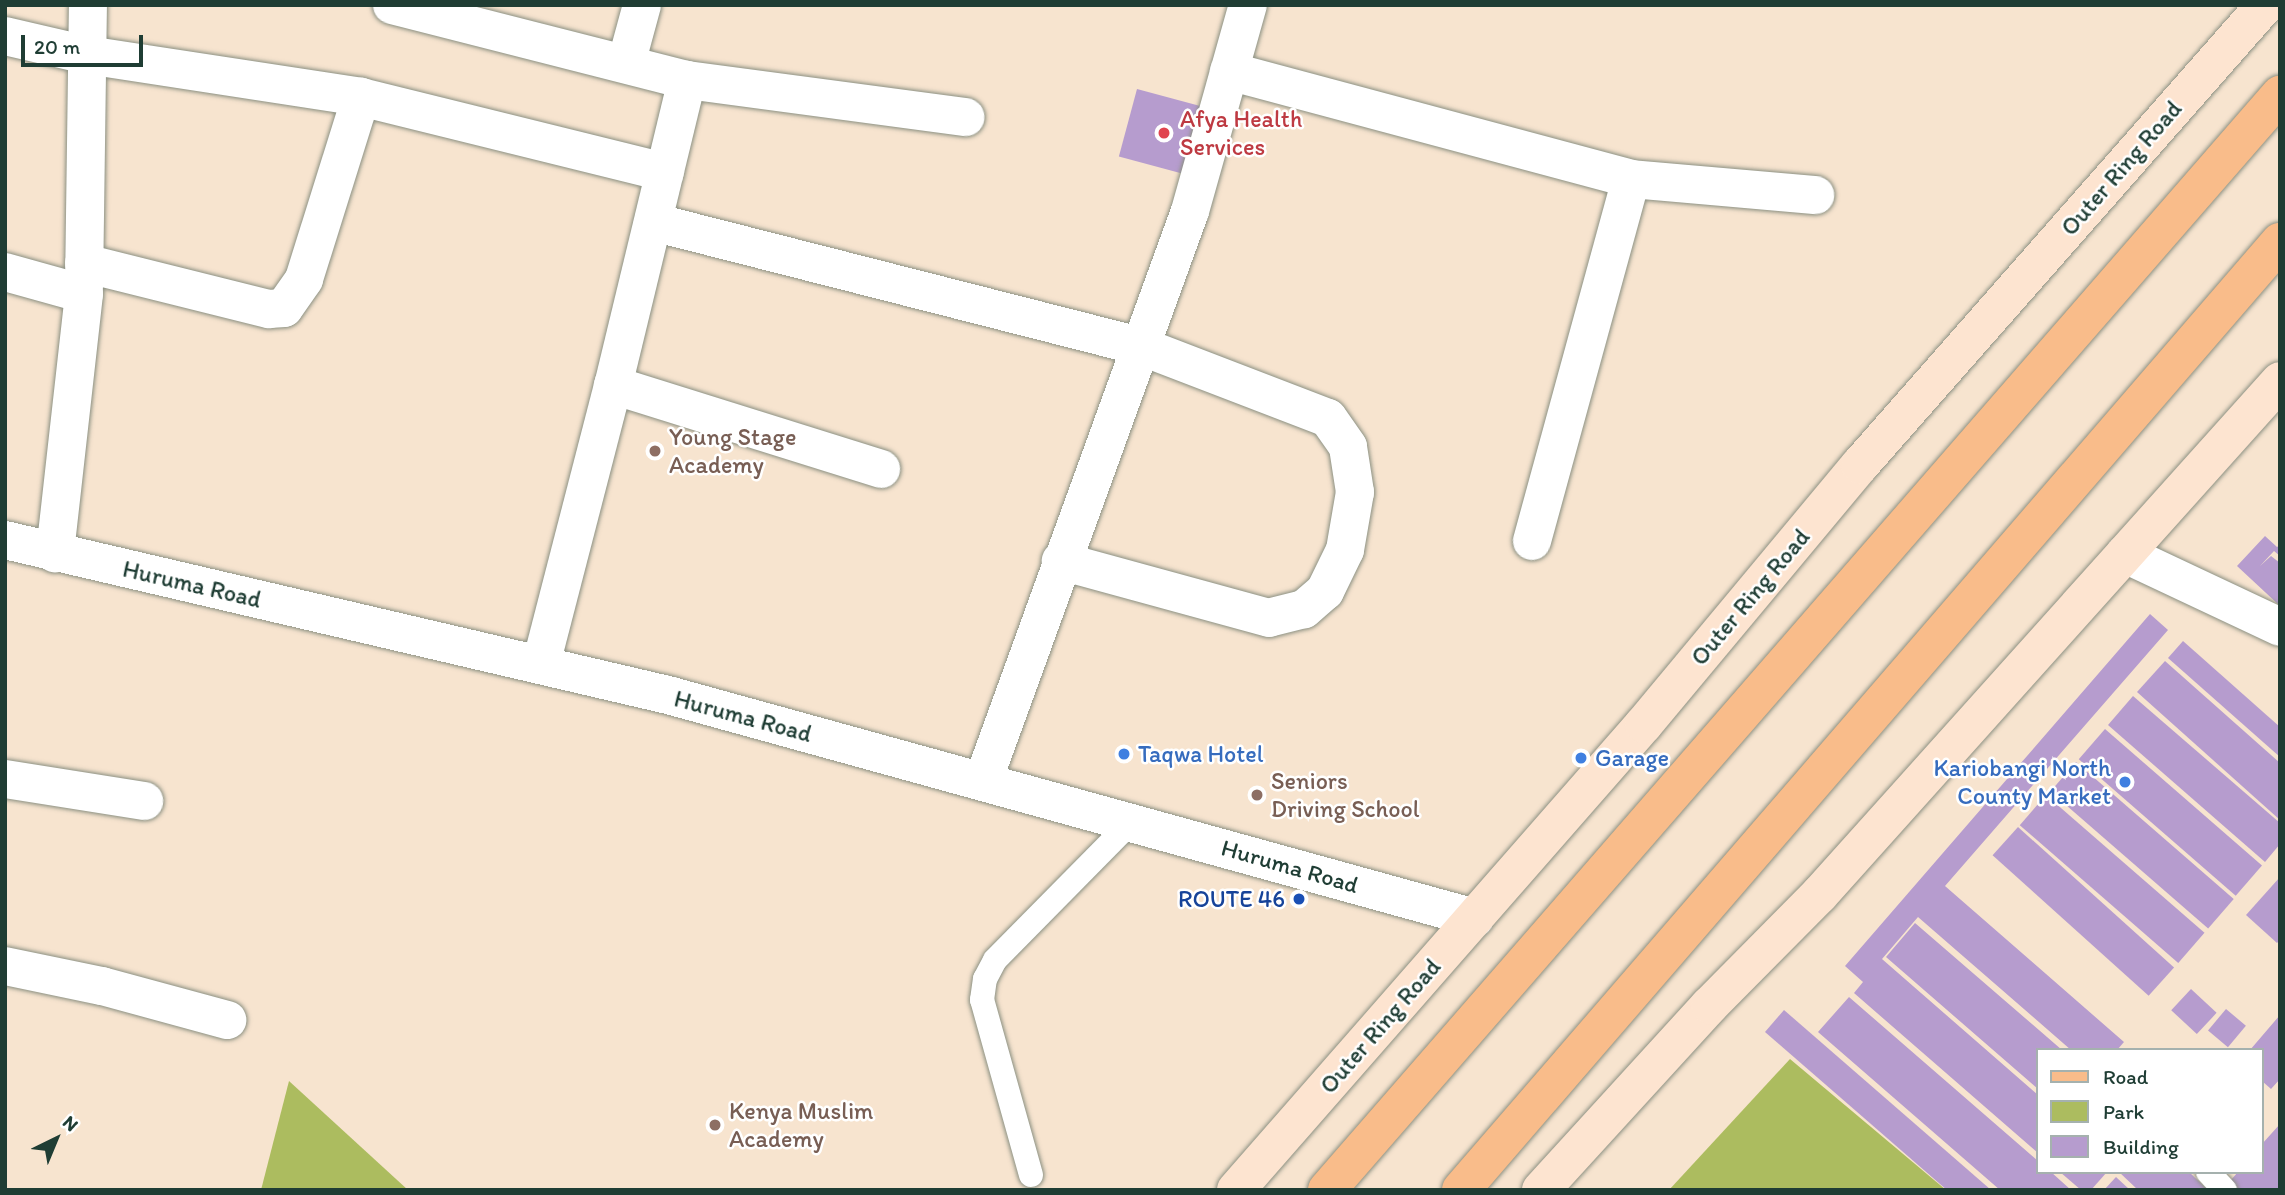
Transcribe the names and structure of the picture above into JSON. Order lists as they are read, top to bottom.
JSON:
{
  "streets": {
    "main road": ["Outer Ring Road"],
    "street": ["Huruma Road"]
  },
  "crossings": [
    ["Outer Ring Road", "Huruma Road"]
  ],
  "places": [
    "Afya Health Services",
    "Young Stage Academy",
    "Taqwa Hotel",
    "Garage",
    "Kariobangi North County Market",
    "Seniors Driving School",
    "ROUTE 46",
    "Kenya Muslim Academy"
  ],
  "legend": ["Road", "Park", "Building"],
  "scale_bar": "20 m",
  "north": "top right"
}
